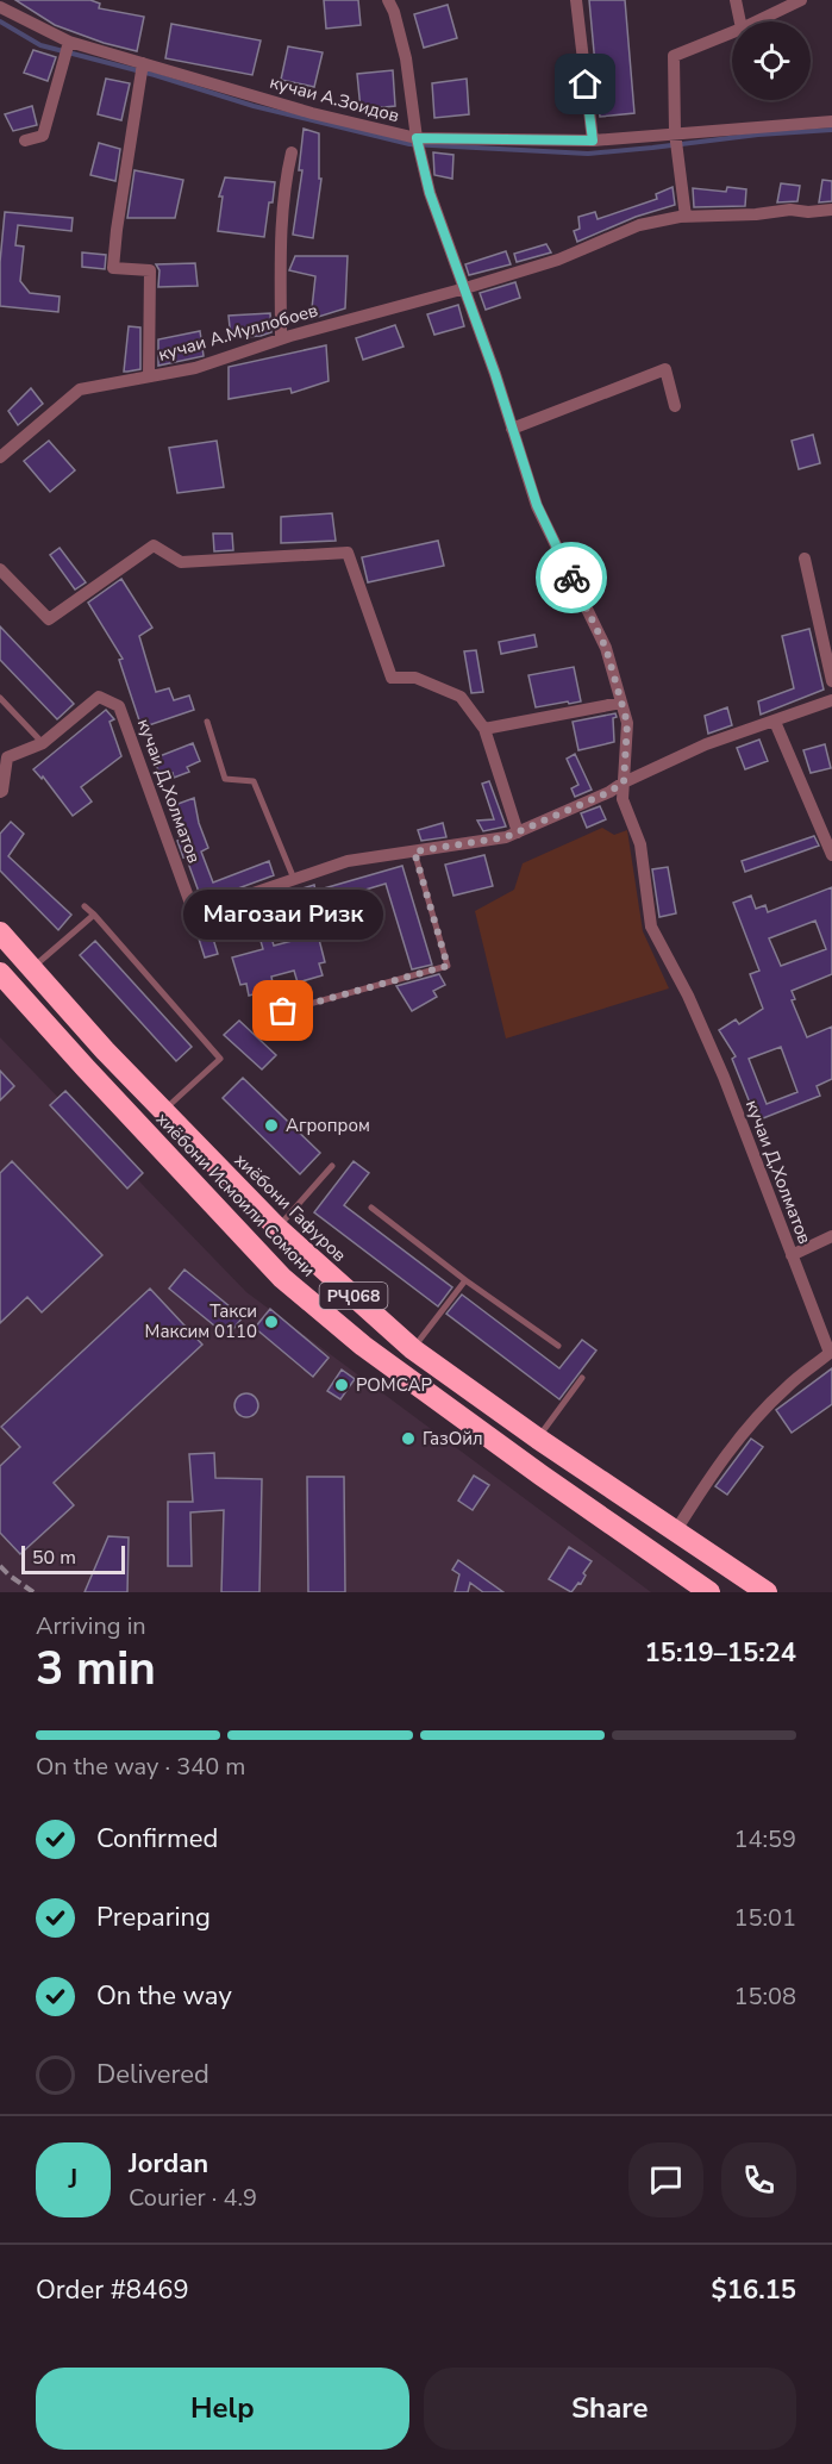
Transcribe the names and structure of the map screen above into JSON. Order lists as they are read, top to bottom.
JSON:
{
  "streets": {
    "highway": ["хиёбони Исмоили Сомони", "хиёбони Гафуров", "РҶ068"],
    "street": ["кучаи А.Зоидов", "кучаи А.Муллобоев", "кучаи Д,Холматов"]
  },
  "crossings": [
    ["кучаи Д,Холматов", "хиёбони Гафуров"]
  ],
  "places": [
    "Магозаи Ризк",
    "Агропром",
    "Такси Максим 0110",
    "РОМСАР",
    "ГазОйл"
  ],
  "scale_bar": "50 m",
  "page": {
    "bubble": "Магозаи Ризк",
    "scale": "50 m",
    "heading": ["3 min", "Arriving in", "15:19–15:24"],
    "panel": [
      "Jordan",
      "Courier · 4.9",
      "Order #8469",
      "$16.15"
    ],
    "bar": "On the way · 340 m",
    "list": [
      ["Confirmed", "14:59"],
      ["Preparing", "15:01"],
      ["On the way", "15:08"],
      "Delivered"
    ],
    "round": "J",
    "buttons": ["Help", "Share"]
  }
}
